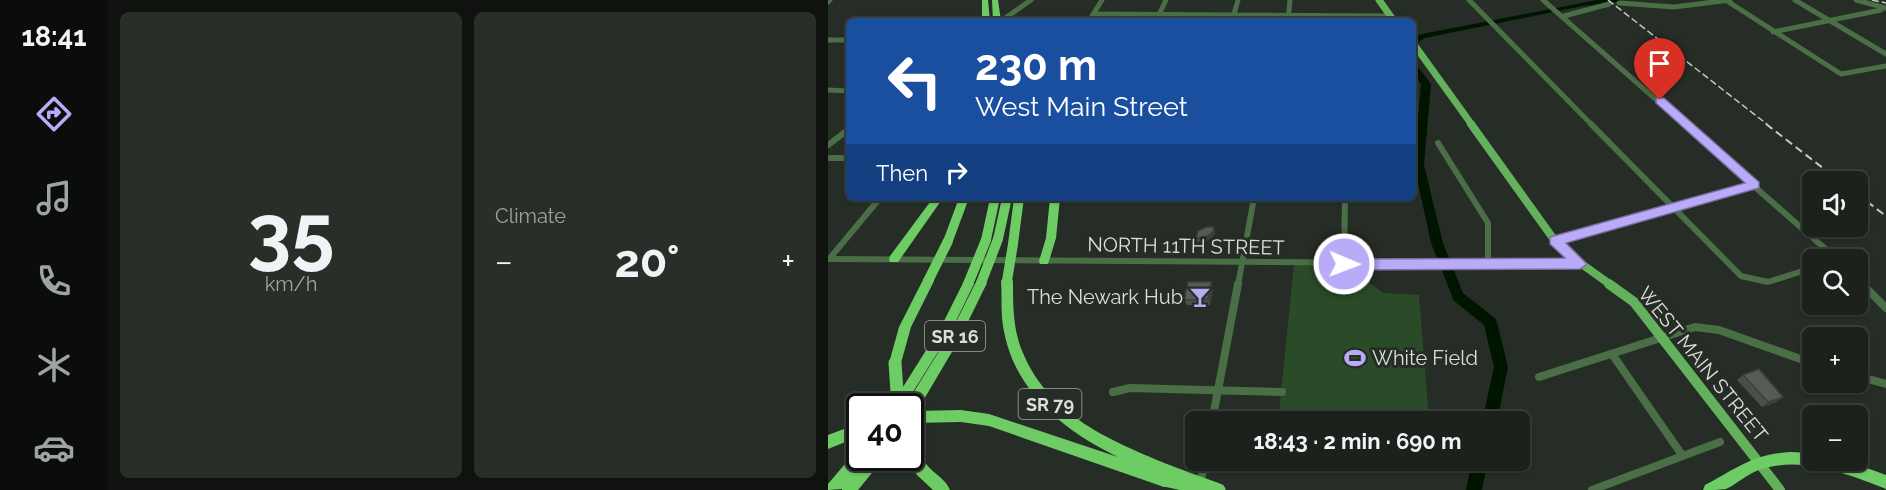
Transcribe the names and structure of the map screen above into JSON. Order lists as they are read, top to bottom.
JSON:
{
  "streets": {
    "highway": ["SR 16", "SR 79"],
    "main road": ["WEST MAIN STREET"],
    "street": ["NORTH 11TH STREET"]
  },
  "crossings": [
    ["NORTH 11TH STREET", "WEST MAIN STREET"]
  ],
  "places": {
    "bar": ["The Newark Hub"],
    "sports": ["White Field"]
  },
  "page": {
    "tabs": "18:41",
    "tile": [
      ["35", "km/h"],
      "Climate"
    ],
    "turn": ["230 m", "West Main Street"],
    "then": "Then",
    "map_buttons": ["+", "−"],
    "heat": ["−", "20°", "+"],
    "limit": "40",
    "trip": "18:43 · 2 min · 690 m"
  }
}
